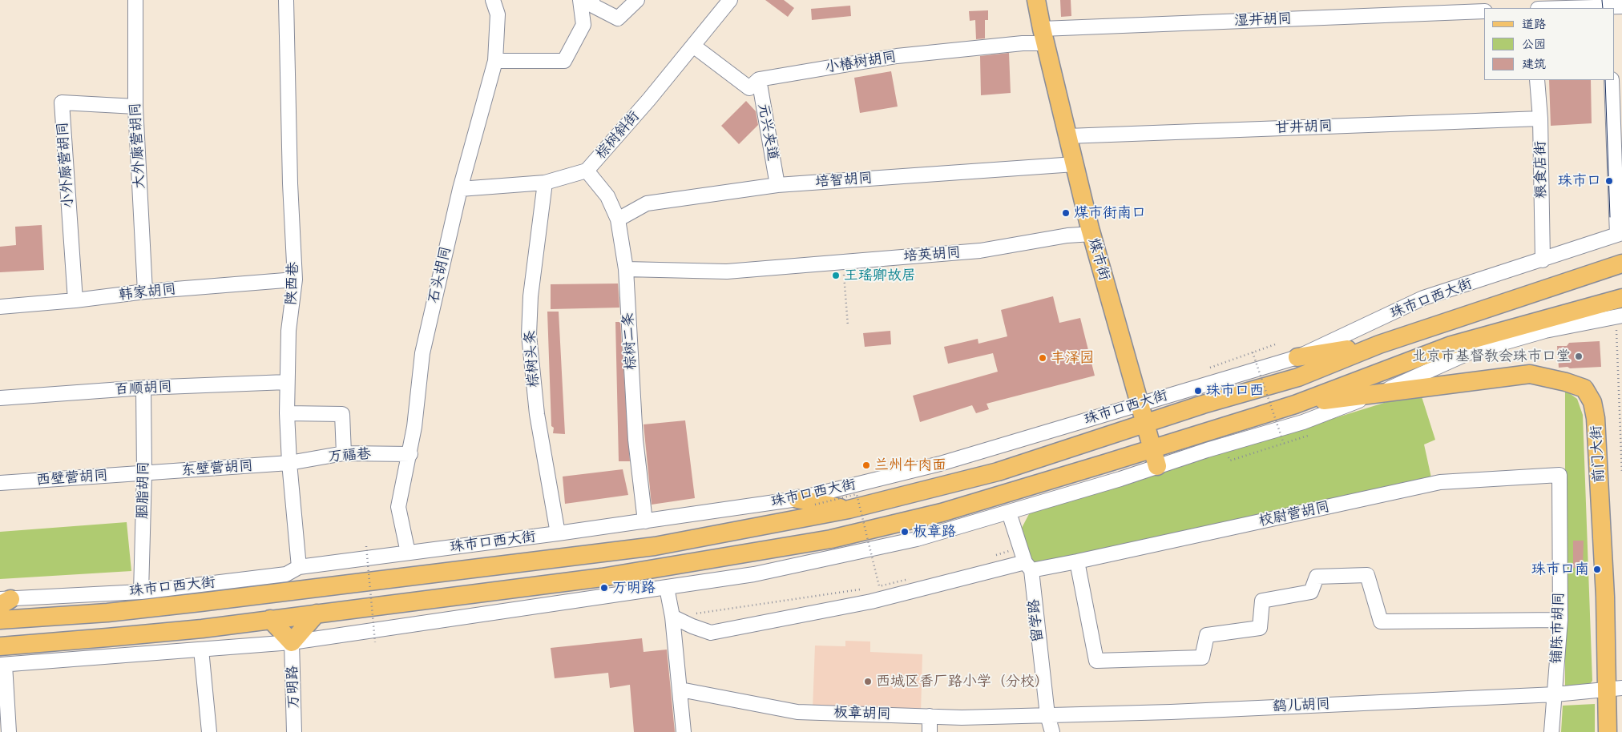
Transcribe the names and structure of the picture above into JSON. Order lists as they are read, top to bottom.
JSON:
{
  "streets": {
    "main road": ["煤市街", "珠市口西大街", "前门大街"],
    "street": [
      "湿井胡同",
      "小椿树胡同",
      "甘井胡同",
      "元兴夹道",
      "棕树斜街",
      "大外廊营胡同",
      "小外廊营胡同",
      "粮食店街",
      "培智胡同",
      "培英胡同",
      "石头胡同",
      "陕西巷",
      "韩家胡同",
      "棕树二条",
      "棕树头条",
      "百顺胡同",
      "万福巷",
      "东壁营胡同",
      "西壁营胡同",
      "胭脂胡同",
      "校尉营胡同",
      "留学路",
      "铺陈市胡同",
      "万明路",
      "鹞儿胡同",
      "板章胡同"
    ]
  },
  "crossings": [
    ["湿井胡同", "小椿树胡同"],
    ["湿井胡同", "煤市街"],
    ["小椿树胡同", "元兴夹道"],
    ["小椿树胡同", "棕树斜街"],
    ["小椿树胡同", "煤市街"],
    ["甘井胡同", "粮食店街"],
    ["甘井胡同", "煤市街"],
    ["元兴夹道", "培智胡同"],
    ["棕树斜街", "石头胡同"],
    ["棕树斜街", "棕树二条"],
    ["棕树斜街", "棕树头条"],
    ["大外廊营胡同", "小外廊营胡同"],
    ["大外廊营胡同", "韩家胡同"],
    ["小外廊营胡同", "韩家胡同"],
    ["粮食店街", "珠市口西大街"],
    ["培智胡同", "煤市街"],
    ["培智胡同", "棕树二条"],
    ["培英胡同", "煤市街"],
    ["培英胡同", "棕树二条"],
    ["煤市街", "珠市口西大街"],
    ["石头胡同", "珠市口西大街"],
    ["石头胡同", "万福巷"],
    ["陕西巷", "韩家胡同"],
    ["陕西巷", "珠市口西大街"],
    ["陕西巷", "百顺胡同"],
    ["陕西巷", "万福巷"],
    ["陕西巷", "东壁营胡同"],
    ["珠市口西大街", "棕树二条"],
    ["珠市口西大街", "棕树头条"],
    ["珠市口西大街", "胭脂胡同"],
    ["百顺胡同", "胭脂胡同"],
    ["前门大街", "鹞儿胡同"],
    ["万福巷", "东壁营胡同"],
    ["东壁营胡同", "西壁营胡同"],
    ["东壁营胡同", "胭脂胡同"],
    ["西壁营胡同", "胭脂胡同"],
    ["校尉营胡同", "留学路"],
    ["校尉营胡同", "铺陈市胡同"],
    ["留学路", "鹞儿胡同"],
    ["留学路", "板章胡同"],
    ["铺陈市胡同", "鹞儿胡同"],
    ["鹞儿胡同", "板章胡同"]
  ],
  "places": [
    "珠市口",
    "煤市街南口",
    "王瑶卿故居",
    "北京市基督教会珠市口堂",
    "丰泽园",
    "珠市口西",
    "兰州牛肉面",
    "板章路",
    "珠市口南",
    "万明路",
    "西城区香厂路小学（分校）"
  ],
  "legend": ["道路", "公园", "建筑"]
}
